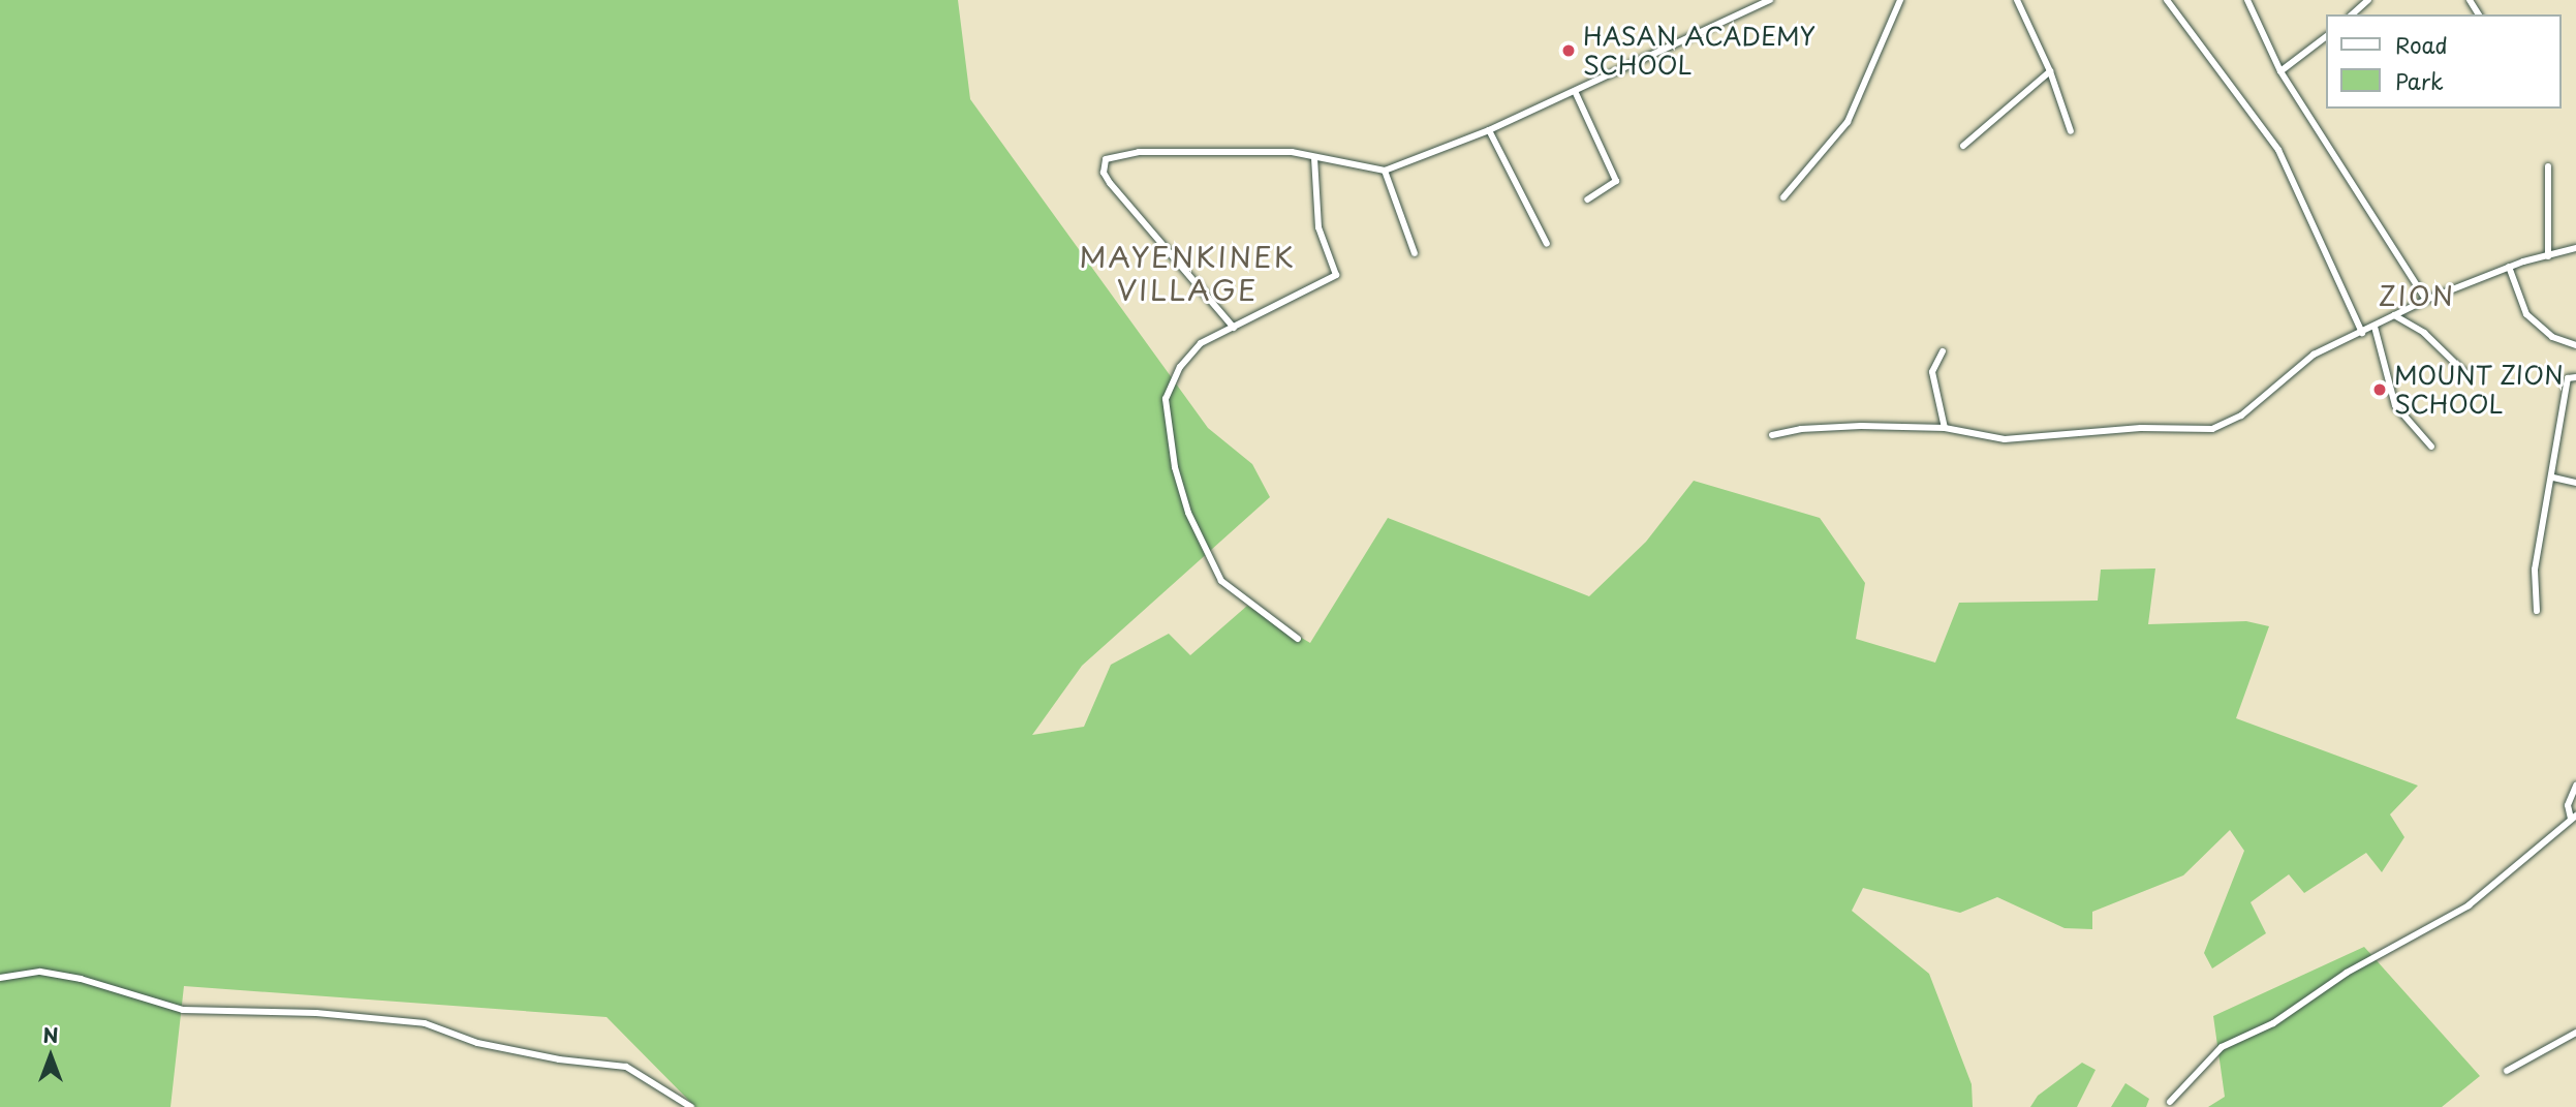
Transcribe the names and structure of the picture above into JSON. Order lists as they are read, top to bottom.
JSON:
{
  "districts": ["MAYENKINEK VILLAGE", "ZION"],
  "places": ["HASAN ACADEMY SCHOOL", "MOUNT ZION SCHOOL"],
  "legend": ["Road", "Park"],
  "north": "top"
}
